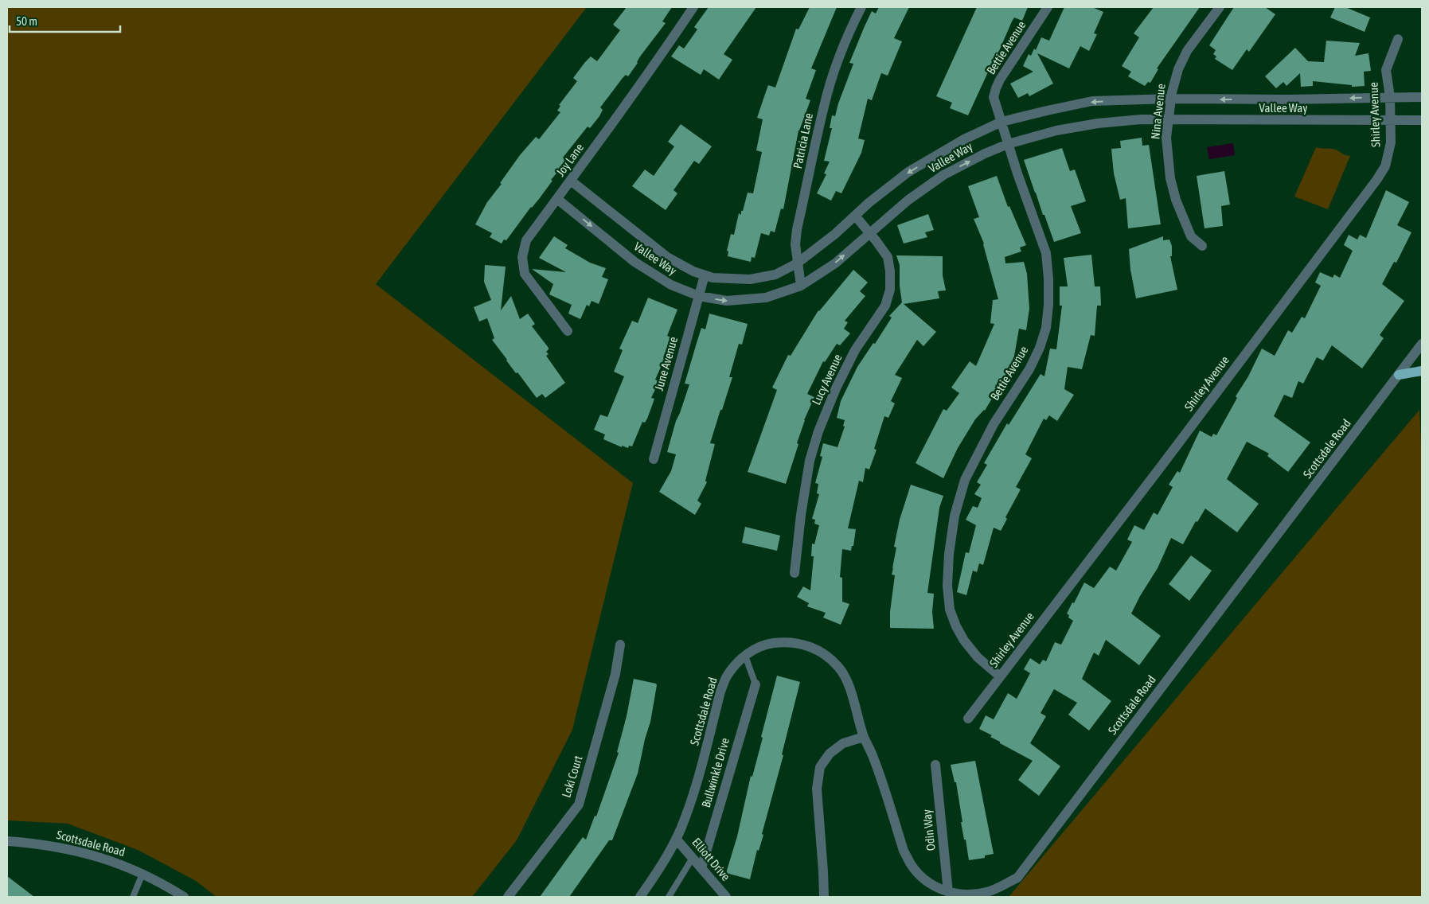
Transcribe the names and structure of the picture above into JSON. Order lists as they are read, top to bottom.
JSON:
{
  "streets": {
    "street": [
      "Bettie Avenue",
      "Vallee Way",
      "Nina Avenue",
      "Shirley Avenue",
      "Patricia Lane",
      "Joy Lane",
      "June Avenue",
      "Lucy Avenue",
      "Scottsdale Road",
      "Bullwinkle Drive",
      "Loki Court",
      "Odin Way",
      "Elliott Drive"
    ]
  },
  "crossings": [
    ["Bettie Avenue", "Vallee Way"],
    ["Bettie Avenue", "Shirley Avenue"],
    ["Vallee Way", "Nina Avenue"],
    ["Vallee Way", "Shirley Avenue"],
    ["Vallee Way", "Patricia Lane"],
    ["Vallee Way", "Joy Lane"],
    ["Vallee Way", "June Avenue"],
    ["Vallee Way", "Lucy Avenue"],
    ["Scottsdale Road", "Odin Way"],
    ["Scottsdale Road", "Elliott Drive"],
    ["Bullwinkle Drive", "Elliott Drive"]
  ],
  "scale_bar": "50 m"
}
